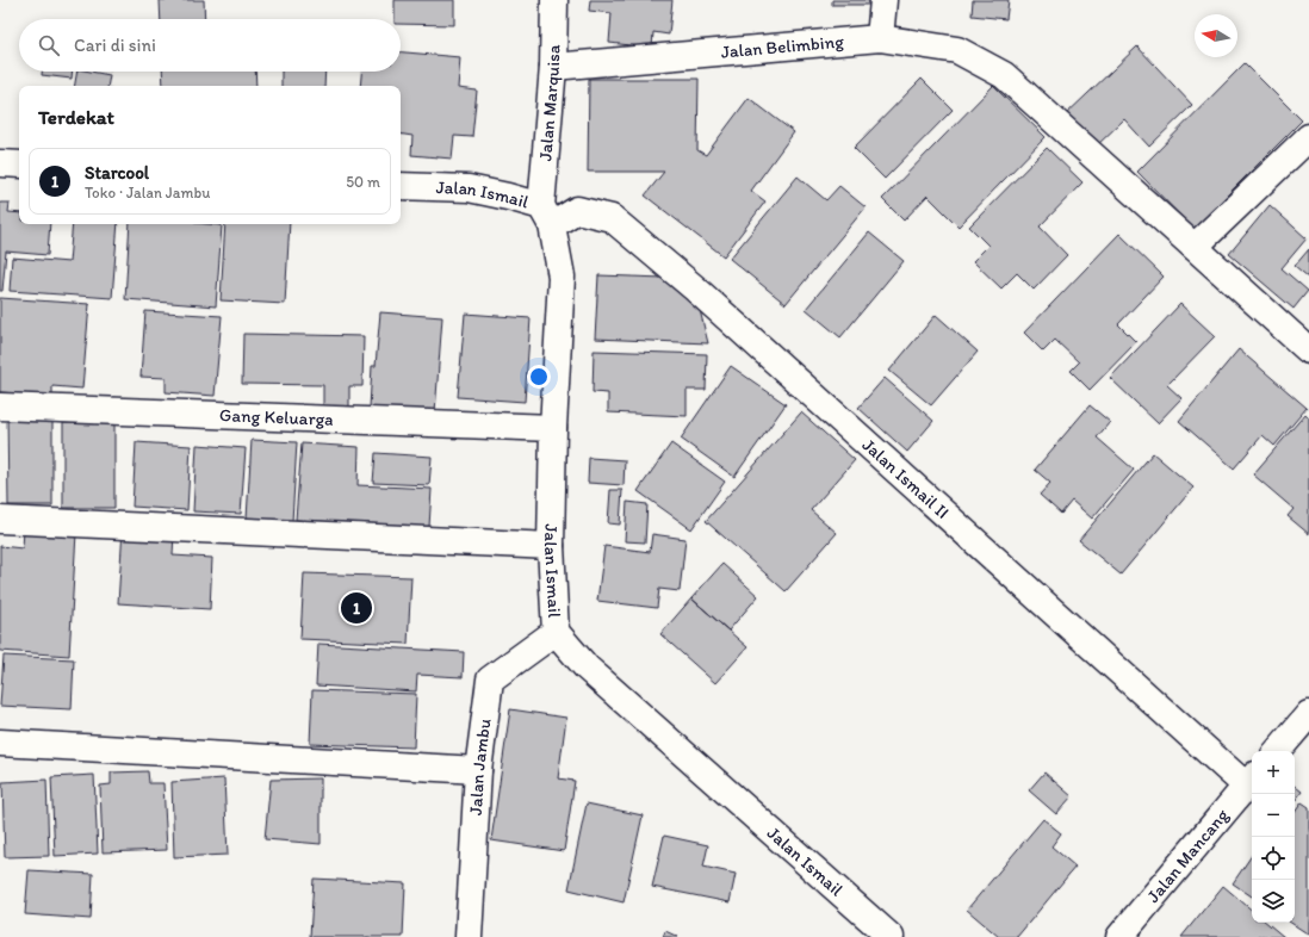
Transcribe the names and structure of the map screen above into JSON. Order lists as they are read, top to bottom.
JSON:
{
  "streets": {
    "street": [
      "Jalan Belimbing",
      "Jalan Marquisa",
      "Jalan Ismail",
      "Gang Keluarga",
      "Jalan Ismail II",
      "Jalan Jambu",
      "Jalan Mancang"
    ]
  },
  "crossings": [
    ["Jalan Belimbing", "Jalan Marquisa"],
    ["Jalan Marquisa", "Jalan Ismail"],
    ["Jalan Marquisa", "Jalan Ismail II"],
    ["Jalan Ismail", "Gang Keluarga"],
    ["Jalan Ismail", "Jalan Ismail II"],
    ["Jalan Ismail", "Jalan Jambu"],
    ["Jalan Ismail II", "Jalan Mancang"]
  ],
  "north": "left",
  "page": {
    "search": "Cari di sini",
    "heading": "Terdekat",
    "list": [
      {
        "mark": "1",
        "name": "Starcool",
        "note": "Toko · Jalan Jambu",
        "value": "50 m"
      }
    ],
    "pins": "1",
    "map_buttons": ["+", "−"]
  }
}
